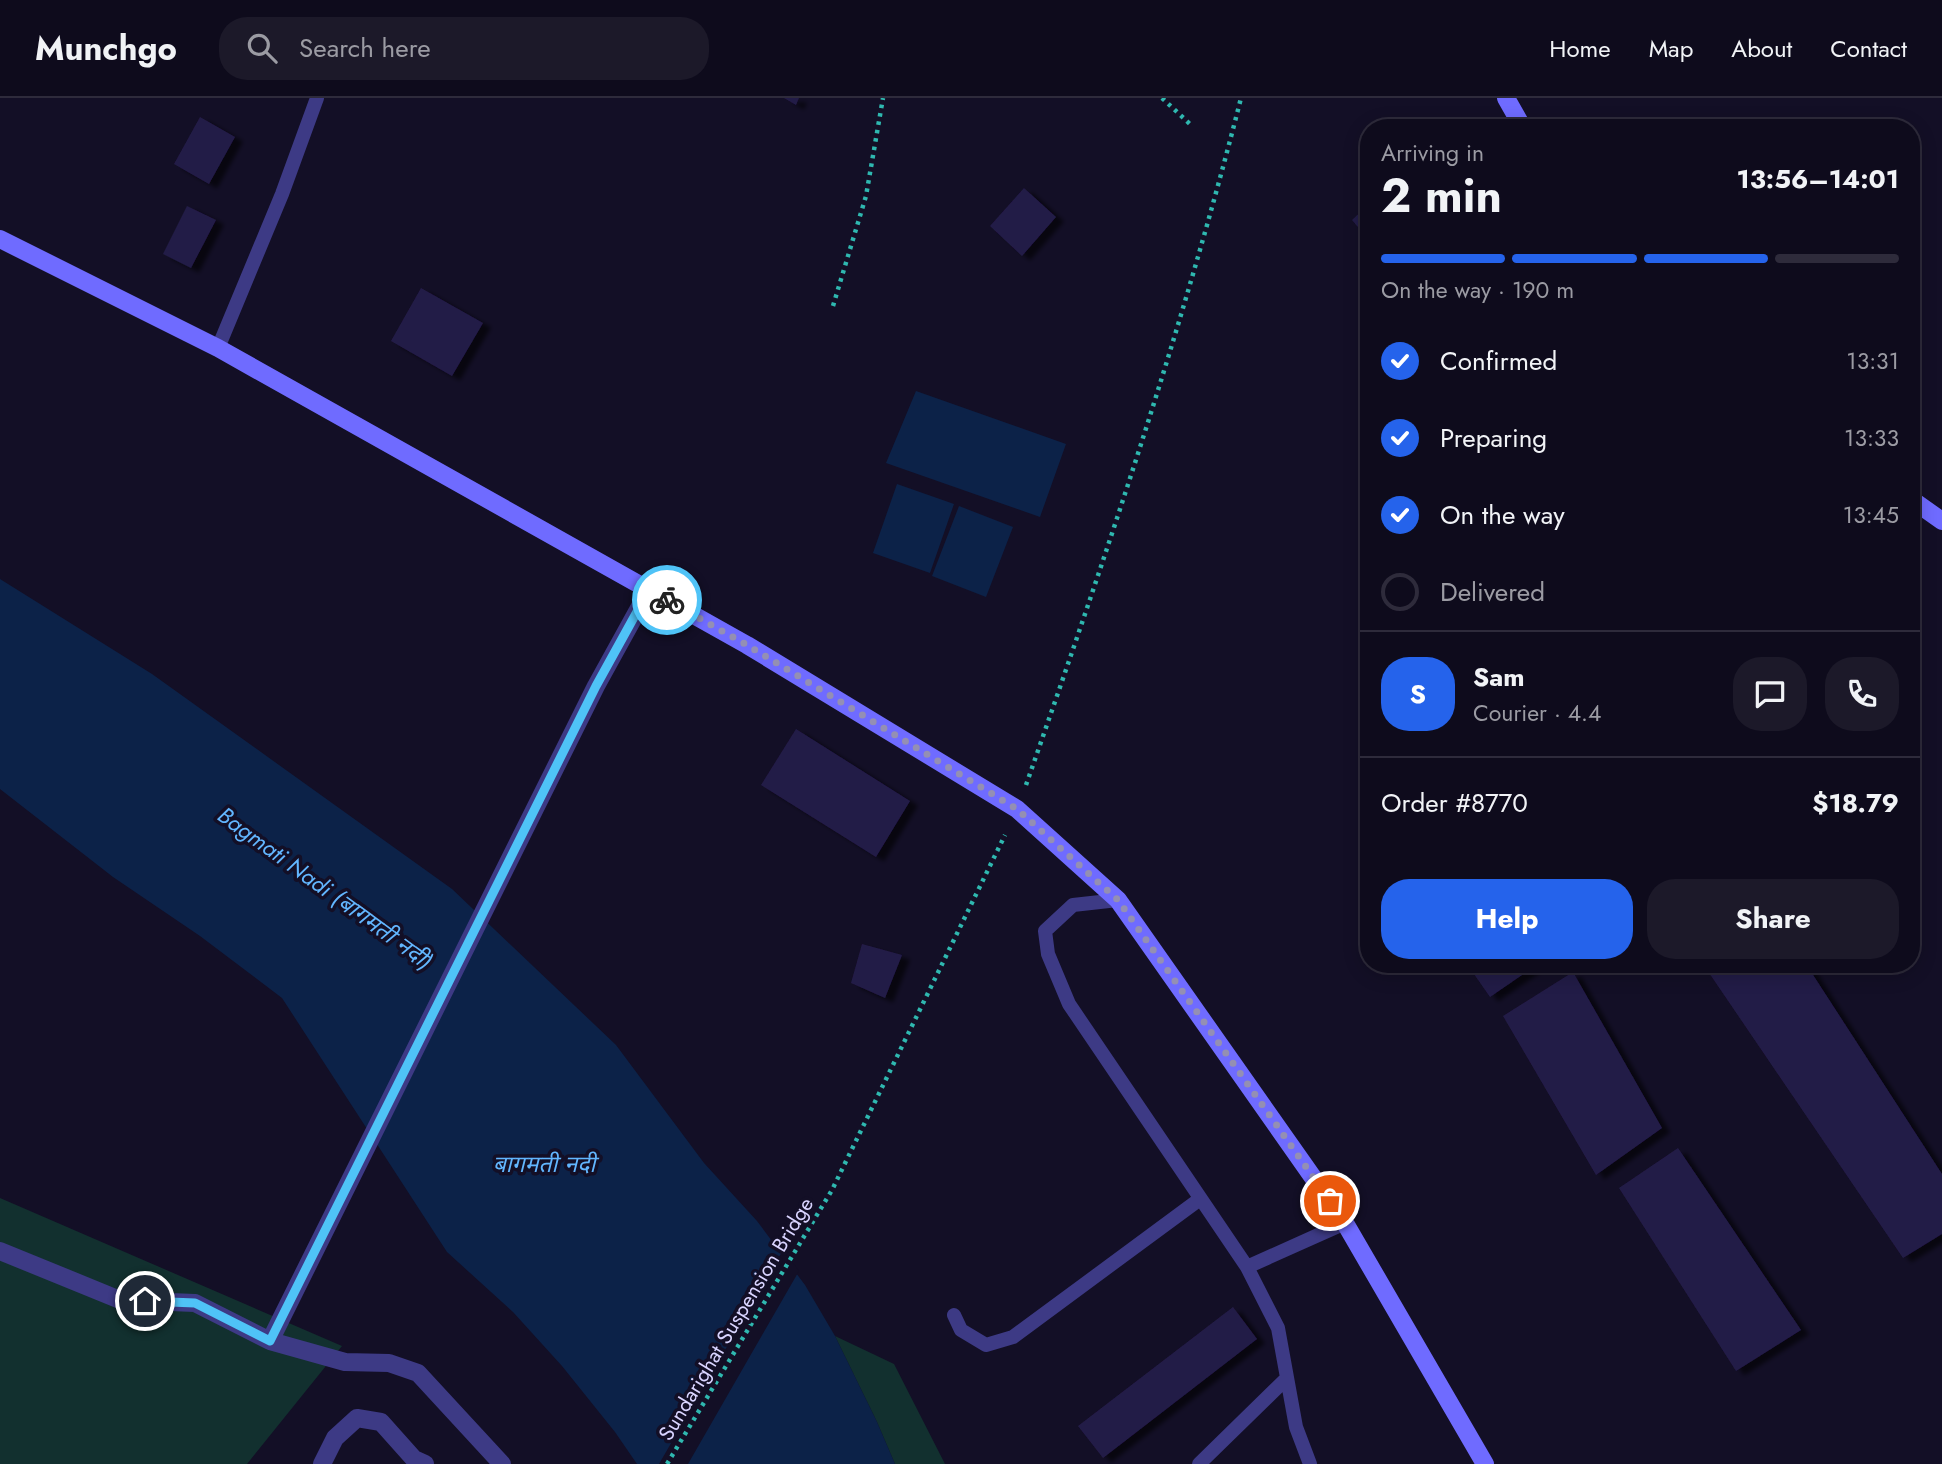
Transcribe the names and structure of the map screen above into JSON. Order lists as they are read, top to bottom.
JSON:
{
  "streets": {
    "path": ["Sundarighat Suspension Bridge"]
  },
  "water": ["Bagmati Nadi (बागमती नदी)", "बागमती नदी"],
  "page": {
    "header": "Munchgo",
    "search": "Search here",
    "nav": [
      "Home",
      "Map",
      "About",
      "Contact"
    ],
    "heading": ["2 min", "Arriving in", "13:56–14:01"],
    "panel": [
      "Sam",
      "Courier · 4.4",
      "Order #8770",
      "$18.79"
    ],
    "bar": "On the way · 190 m",
    "list": [
      ["Confirmed", "13:31"],
      ["Preparing", "13:33"],
      ["On the way", "13:45"],
      "Delivered"
    ],
    "round": "S",
    "buttons": ["Help", "Share"]
  }
}
